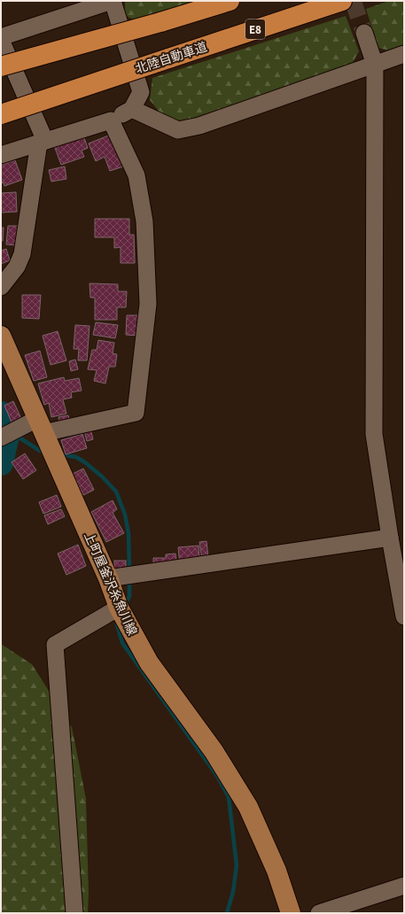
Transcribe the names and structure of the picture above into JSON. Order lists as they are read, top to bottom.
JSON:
{
  "streets": {
    "highway": ["E8", "北陸自動車道"],
    "main road": ["上町屋釜沢糸魚川線"]
  }
}
